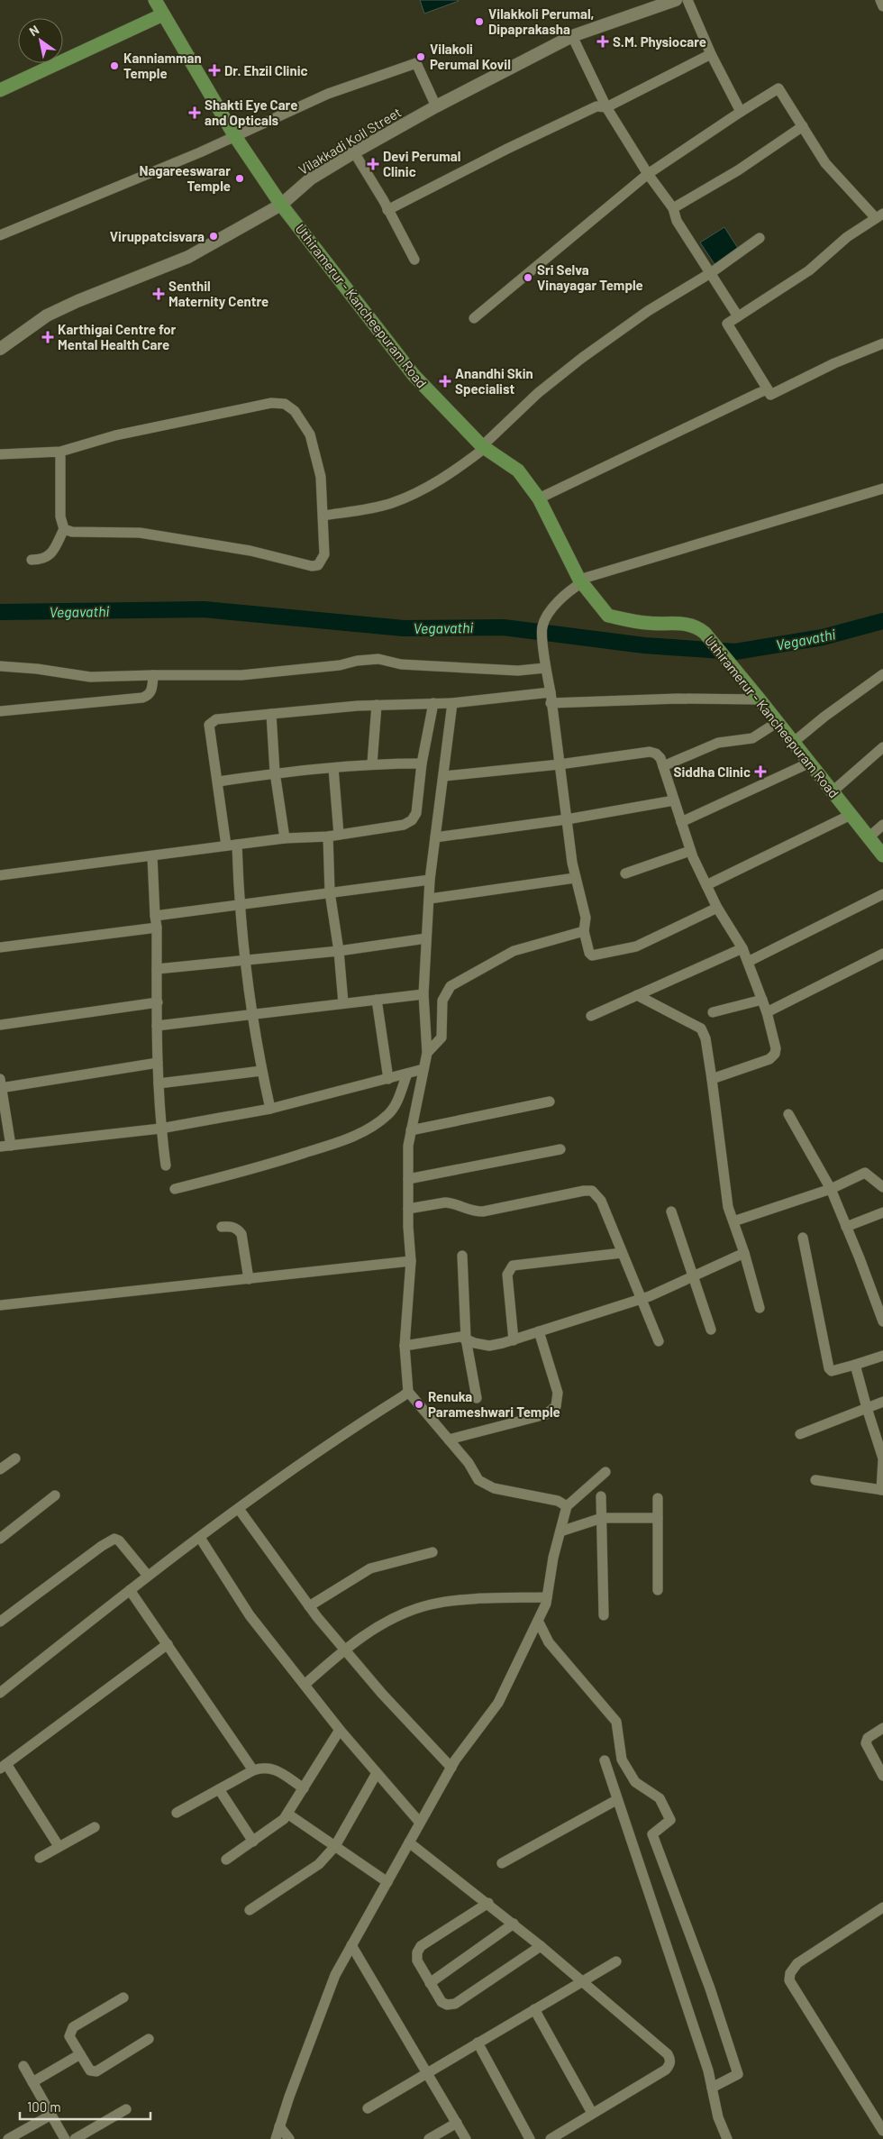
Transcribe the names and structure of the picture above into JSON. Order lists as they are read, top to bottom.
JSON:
{
  "streets": {
    "main road": ["Uthiramerur - Kancheepuram Road"],
    "street": ["Vilakkadi Koil Street"]
  },
  "crossings": [
    ["Vilakkadi Koil Street", "Uthiramerur - Kancheepuram Road"]
  ],
  "water": ["Vegavathi"],
  "places": {
    "other": [
      "Vilakkoli Perumal, Dipaprakasha",
      "Vilakoli Perumal Kovil",
      "Kanniamman Temple",
      "Nagareeswarar Temple",
      "Viruppatcisvara",
      "Sri Selva Vinayagar Temple",
      "Renuka Parameshwari Temple"
    ],
    "health": [
      "S.M. Physiocare",
      "Dr. Ehzil Clinic",
      "Shakti Eye Care and Opticals",
      "Devi Perumal Clinic",
      "Senthil Maternity Centre",
      "Karthigai Centre for Mental Health Care",
      "Anandhi Skin Specialist",
      "Siddha Clinic"
    ]
  },
  "scale_bar": "100 m",
  "north": "top left"
}
